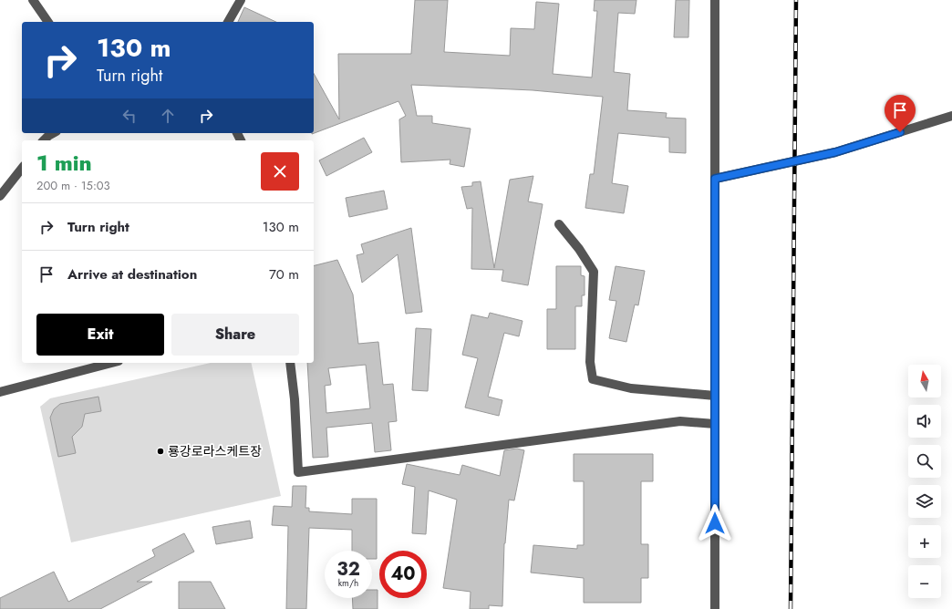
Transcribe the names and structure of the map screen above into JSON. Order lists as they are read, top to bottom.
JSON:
{
  "places": ["룡강로라스케트장"],
  "north": "top",
  "page": {
    "turn": ["130 m", "Turn right"],
    "heading": ["1 min", "200 m · 15:03"],
    "list": [
      {
        "name": "Turn right",
        "value": "130 m"
      },
      {
        "name": "Arrive at destination",
        "value": "70 m"
      }
    ],
    "buttons": ["Exit", "Share"],
    "map_buttons": ["+", "−"],
    "speed": "32 km/h",
    "limit": "40"
  }
}
